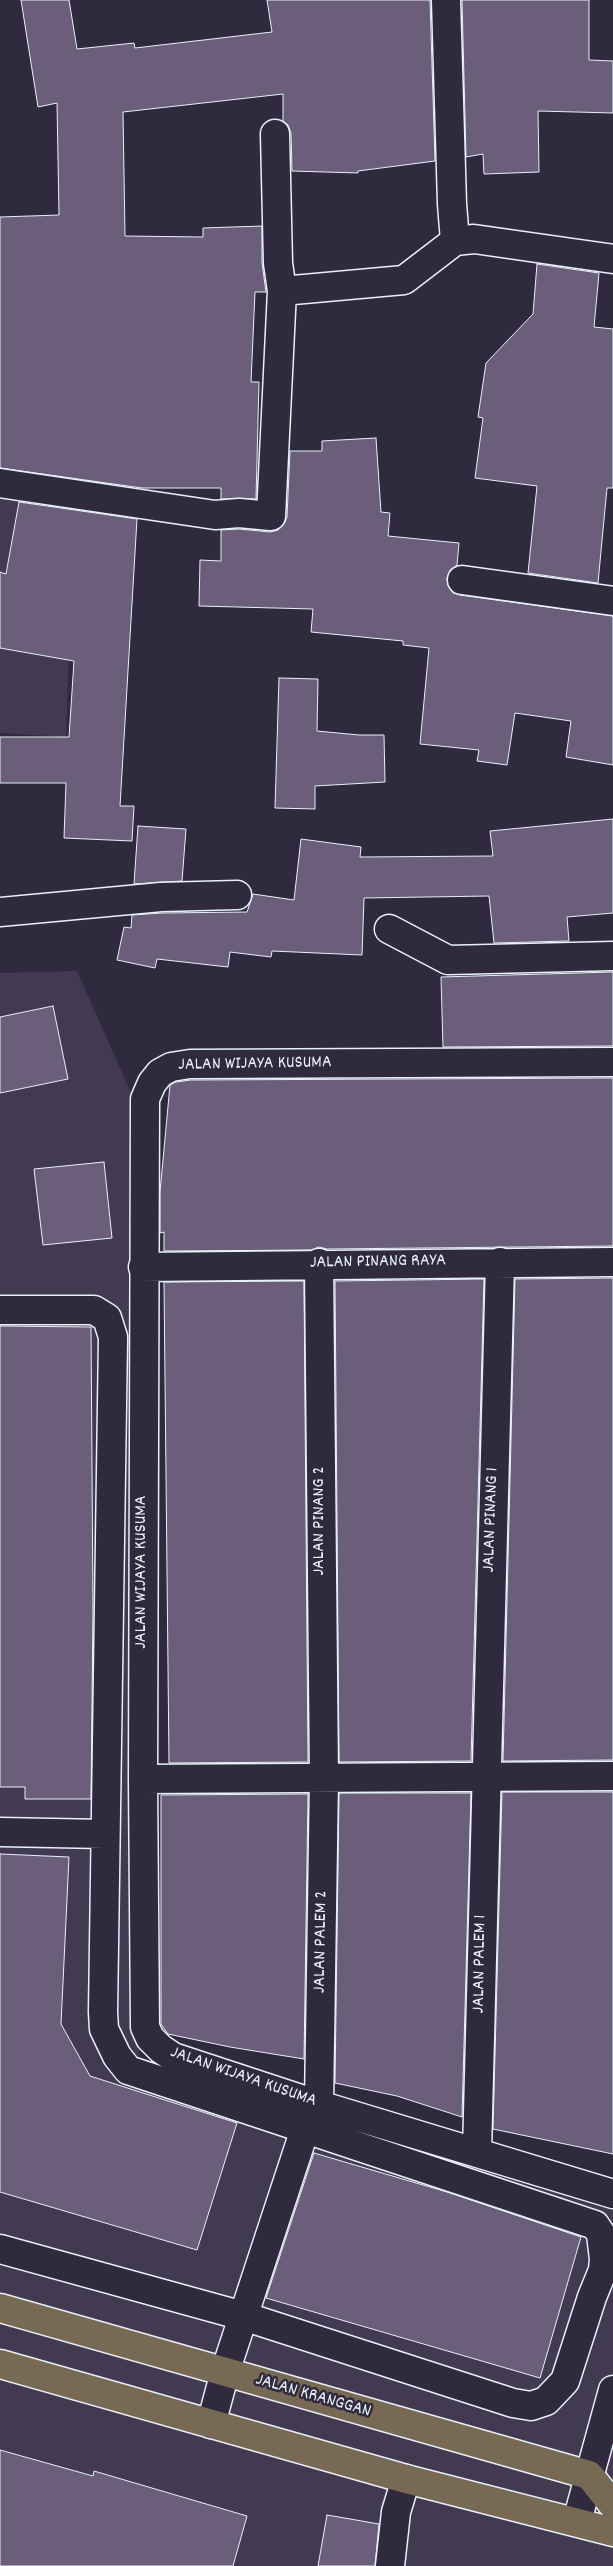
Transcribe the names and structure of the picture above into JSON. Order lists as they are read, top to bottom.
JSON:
{
  "streets": {
    "main road": ["JALAN KRANGGAN"],
    "street": [
      "JALAN WIJAYA KUSUMA",
      "JALAN PINANG RAYA",
      "JALAN PINANG 1",
      "JALAN PINANG 2",
      "JALAN PALEM 2",
      "JALAN PALEM 1"
    ]
  },
  "crossings": [
    ["JALAN WIJAYA KUSUMA", "JALAN PINANG RAYA"],
    ["JALAN WIJAYA KUSUMA", "JALAN PALEM 2"],
    ["JALAN WIJAYA KUSUMA", "JALAN PALEM 1"],
    ["JALAN PINANG RAYA", "JALAN PINANG 1"],
    ["JALAN PINANG RAYA", "JALAN PINANG 2"],
    ["JALAN PINANG 1", "JALAN PALEM 1"],
    ["JALAN PINANG 2", "JALAN PALEM 2"]
  ]
}
